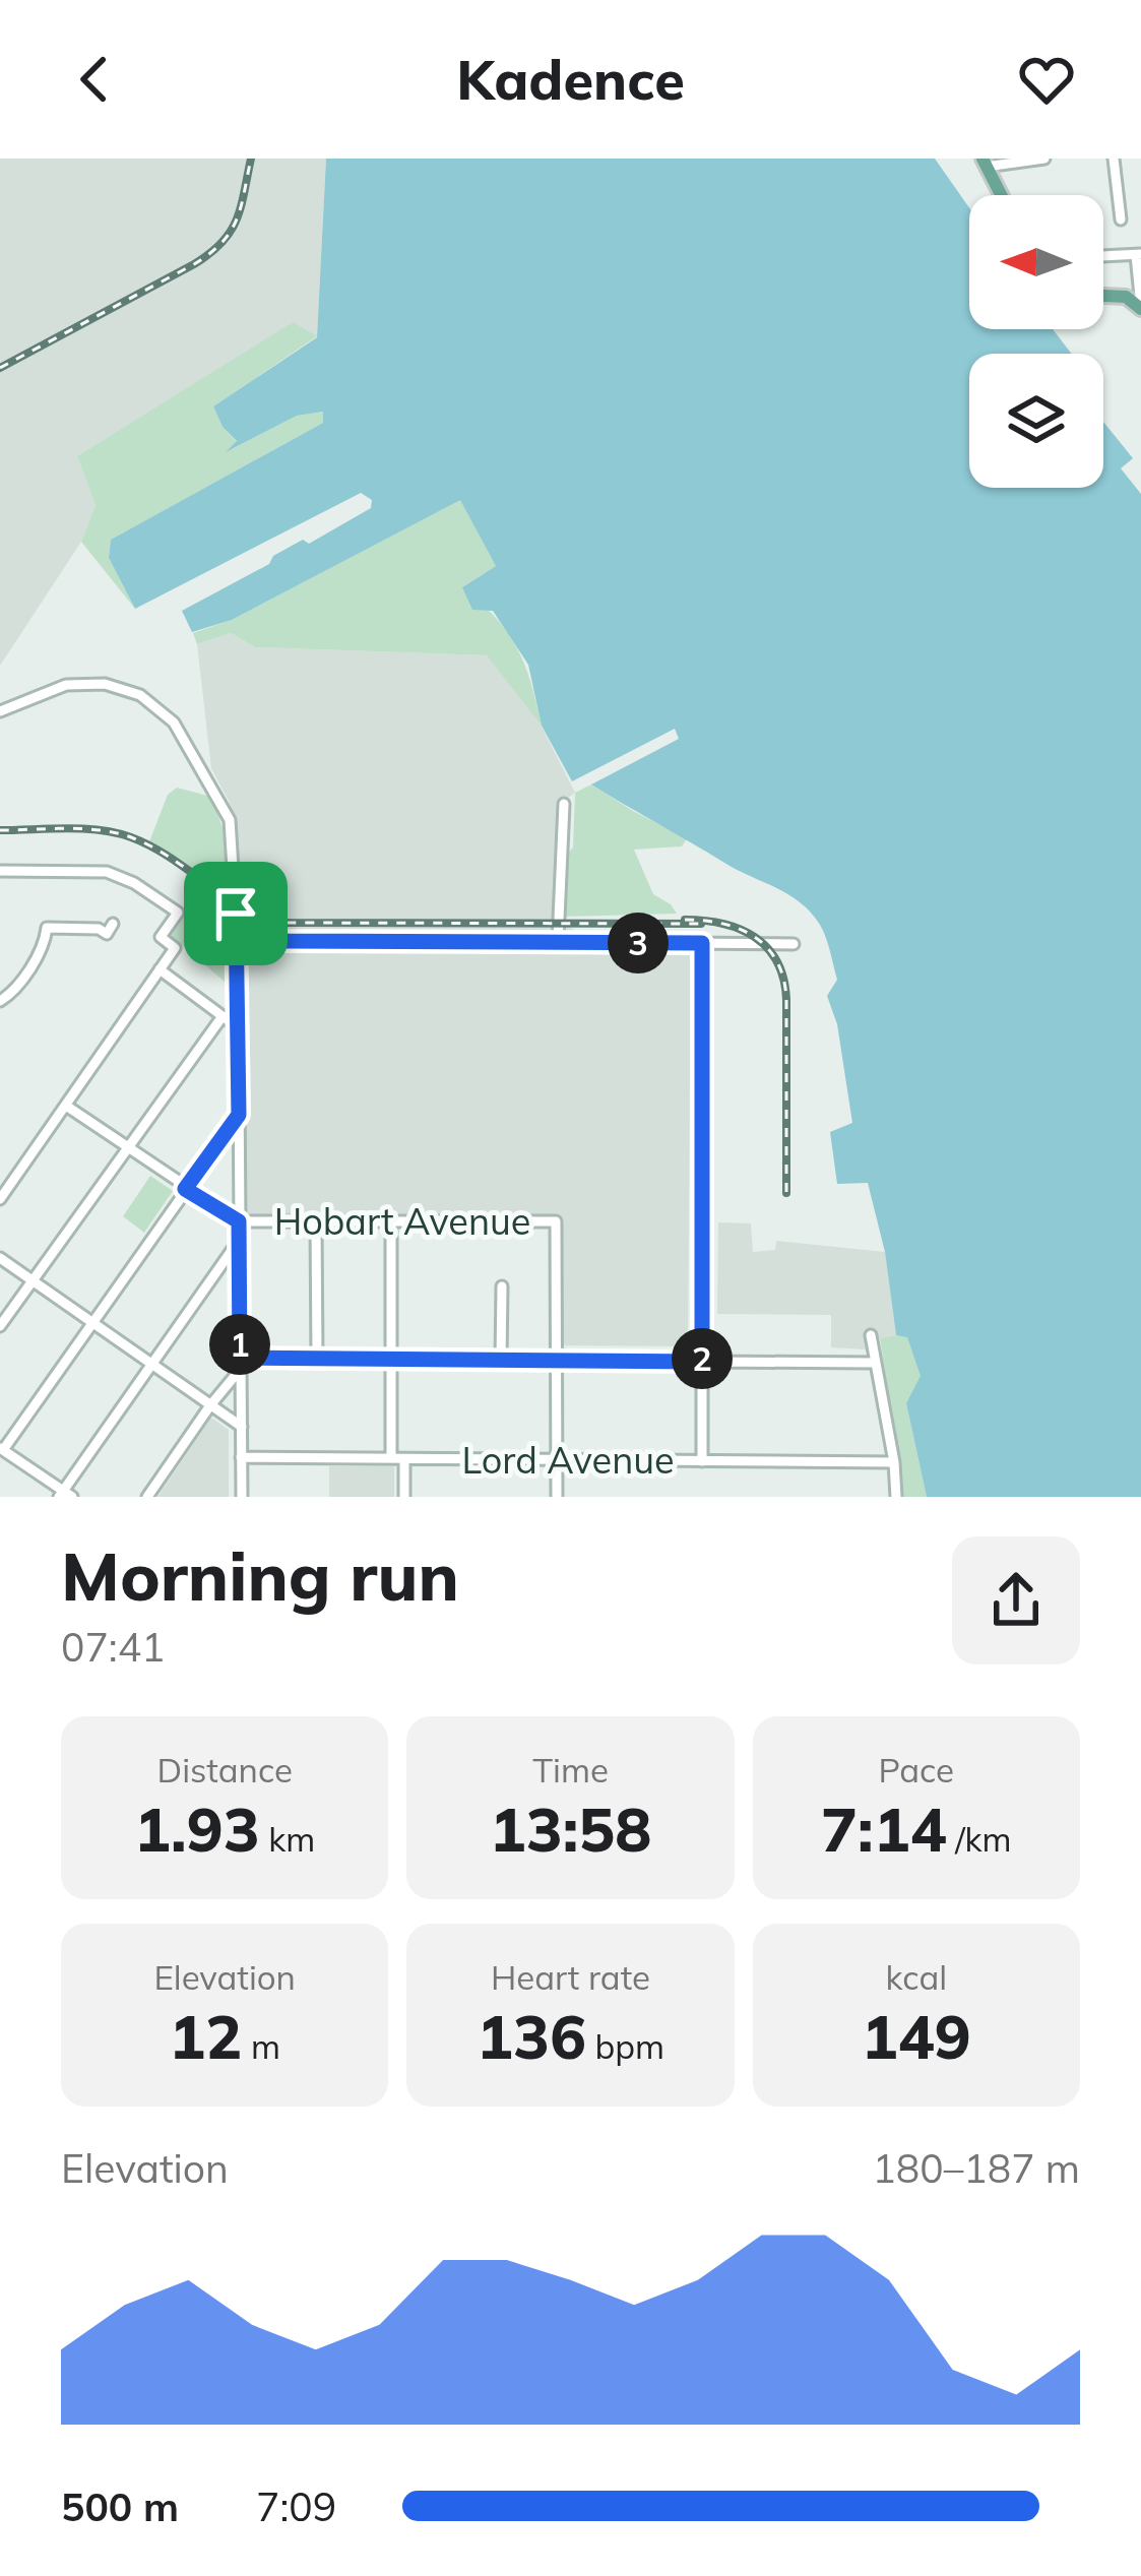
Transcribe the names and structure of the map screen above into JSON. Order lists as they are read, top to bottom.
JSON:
{
  "streets": {
    "street": ["Hobart Avenue", "Lord Avenue"]
  },
  "north": "left",
  "page": {
    "header": "Kadence",
    "pins": ["3", "1", "2"],
    "heading": ["Morning run", "07:41"],
    "stats": [
      ["Distance", "1.93 km"],
      ["Time", "13:58"],
      ["Pace", "7:14 /km"],
      ["Elevation", "12 m"],
      ["Heart rate", "136 bpm"],
      ["kcal", "149"]
    ],
    "chart": ["Elevation", "180–187 m"],
    "list": [
      {
        "name": "500 m",
        "note": "7:09"
      }
    ]
  }
}
